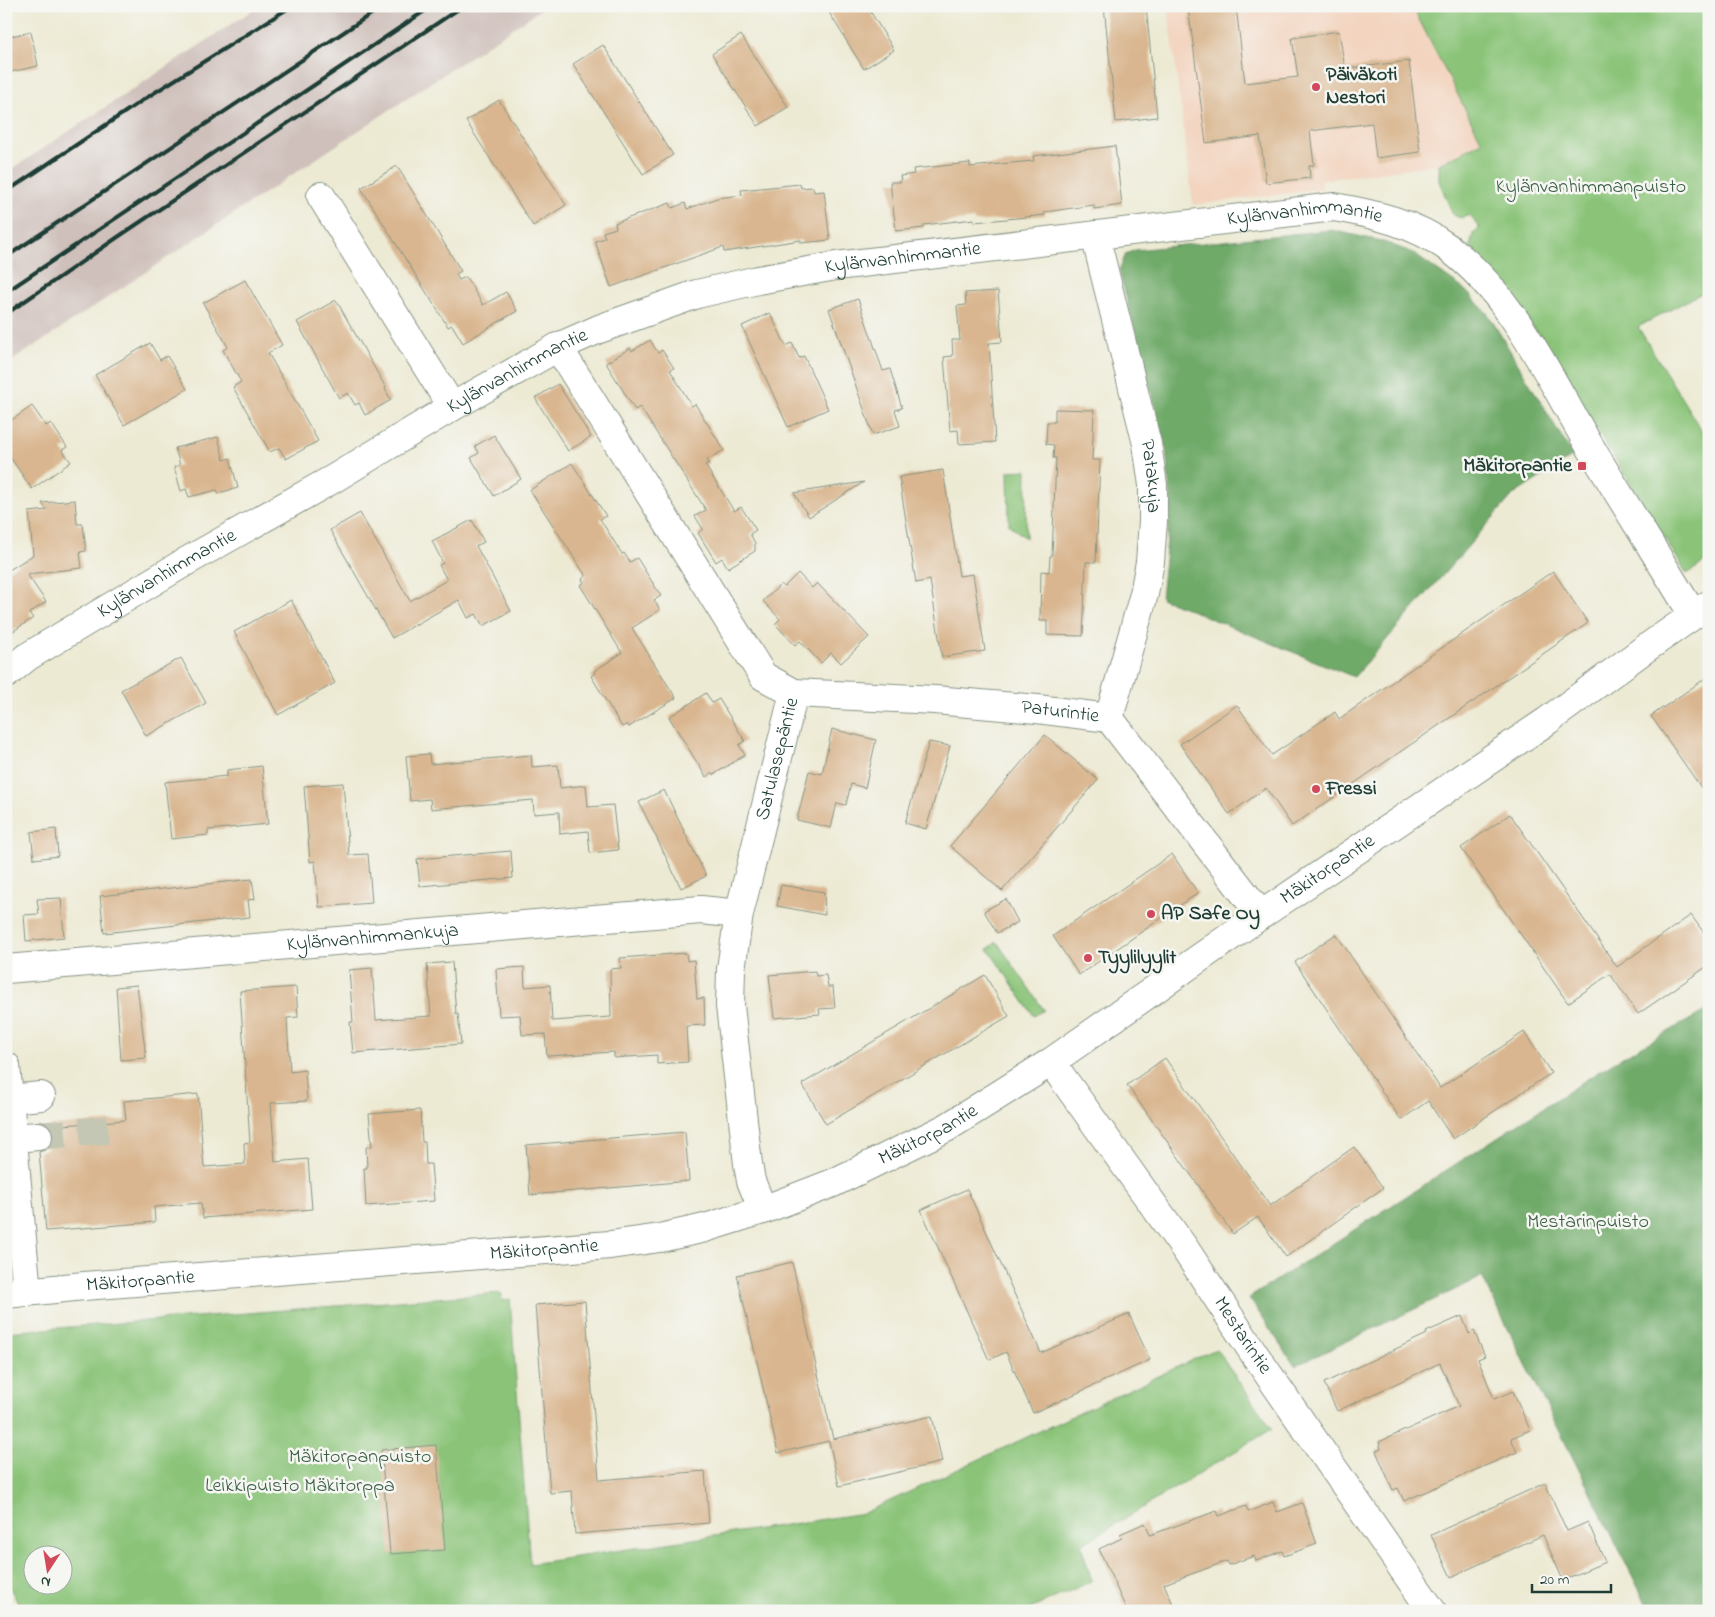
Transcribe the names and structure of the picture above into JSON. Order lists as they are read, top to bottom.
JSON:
{
  "streets": {
    "street": [
      "Kylänvanhimmantie",
      "Patakuja",
      "Paturintie",
      "Satulasepäntie",
      "Mäkitorpantie",
      "Kylänvanhimmankuja",
      "Mestarintie"
    ]
  },
  "crossings": [
    ["Kylänvanhimmantie", "Patakuja"],
    ["Kylänvanhimmantie", "Satulasepäntie"],
    ["Kylänvanhimmantie", "Mäkitorpantie"],
    ["Patakuja", "Paturintie"],
    ["Paturintie", "Satulasepäntie"],
    ["Paturintie", "Mäkitorpantie"],
    ["Satulasepäntie", "Mäkitorpantie"],
    ["Satulasepäntie", "Kylänvanhimmankuja"],
    ["Mäkitorpantie", "Mestarintie"]
  ],
  "parks": [
    "Kylänvanhimmanpuisto",
    "Mestarinpuisto",
    "Mäkitorpanpuisto",
    "Leikkipuisto Mäkitorppa"
  ],
  "places": {
    "other": [
      "Päiväkoti Nestori",
      "Fressi",
      "AP Safe Oy",
      "Tyylilyylit"
    ],
    "transit": ["Mäkitorpantie"]
  },
  "scale_bar": "20 m",
  "north": "bottom"
}
